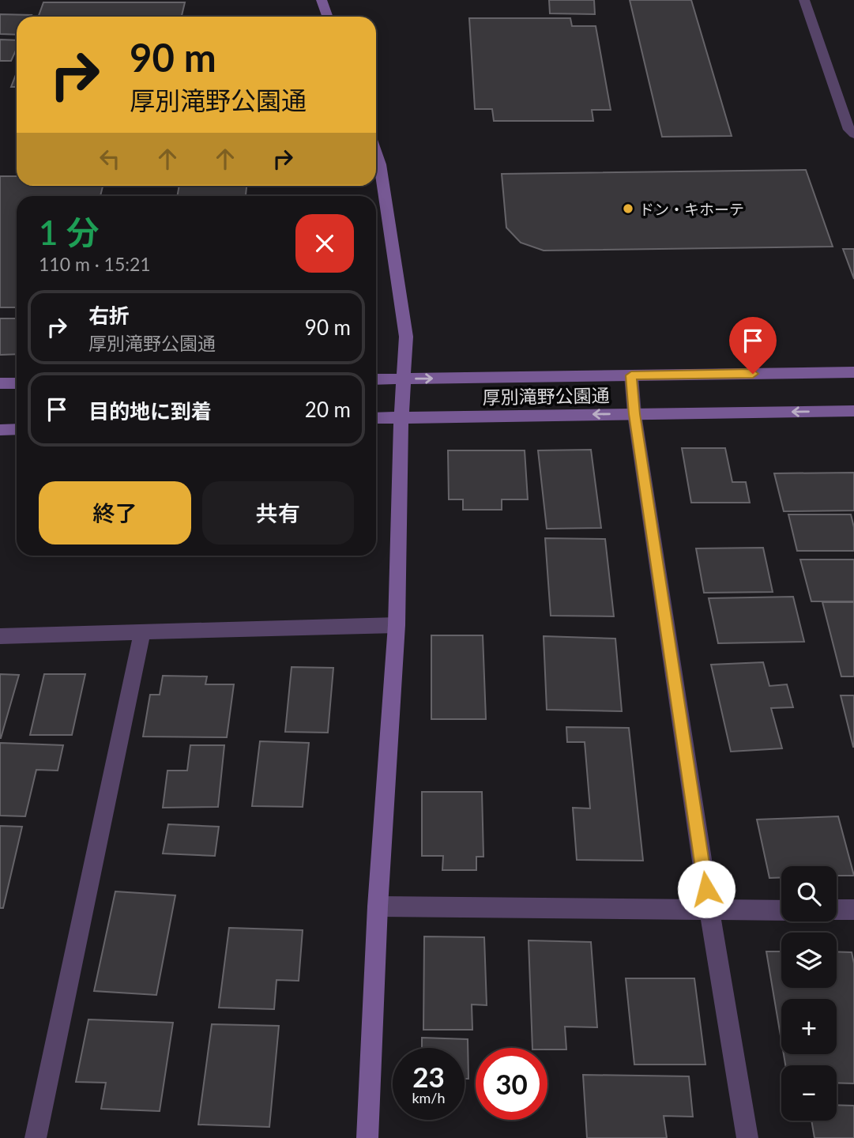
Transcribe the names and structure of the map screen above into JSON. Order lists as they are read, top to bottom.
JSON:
{
  "streets": {
    "street": ["厚別滝野公園通"]
  },
  "places": ["ドン・キホーテ"],
  "page": {
    "turn": ["90 m", "厚別滝野公園通"],
    "heading": ["1 分", "110 m · 15:21"],
    "list": [
      {
        "name": "右折",
        "note": "厚別滝野公園通",
        "value": "90 m"
      },
      {
        "name": "目的地に到着",
        "value": "20 m"
      }
    ],
    "buttons": ["終了", "共有"],
    "map_buttons": ["+", "−"],
    "speed": "23 km/h",
    "limit": "30"
  }
}
